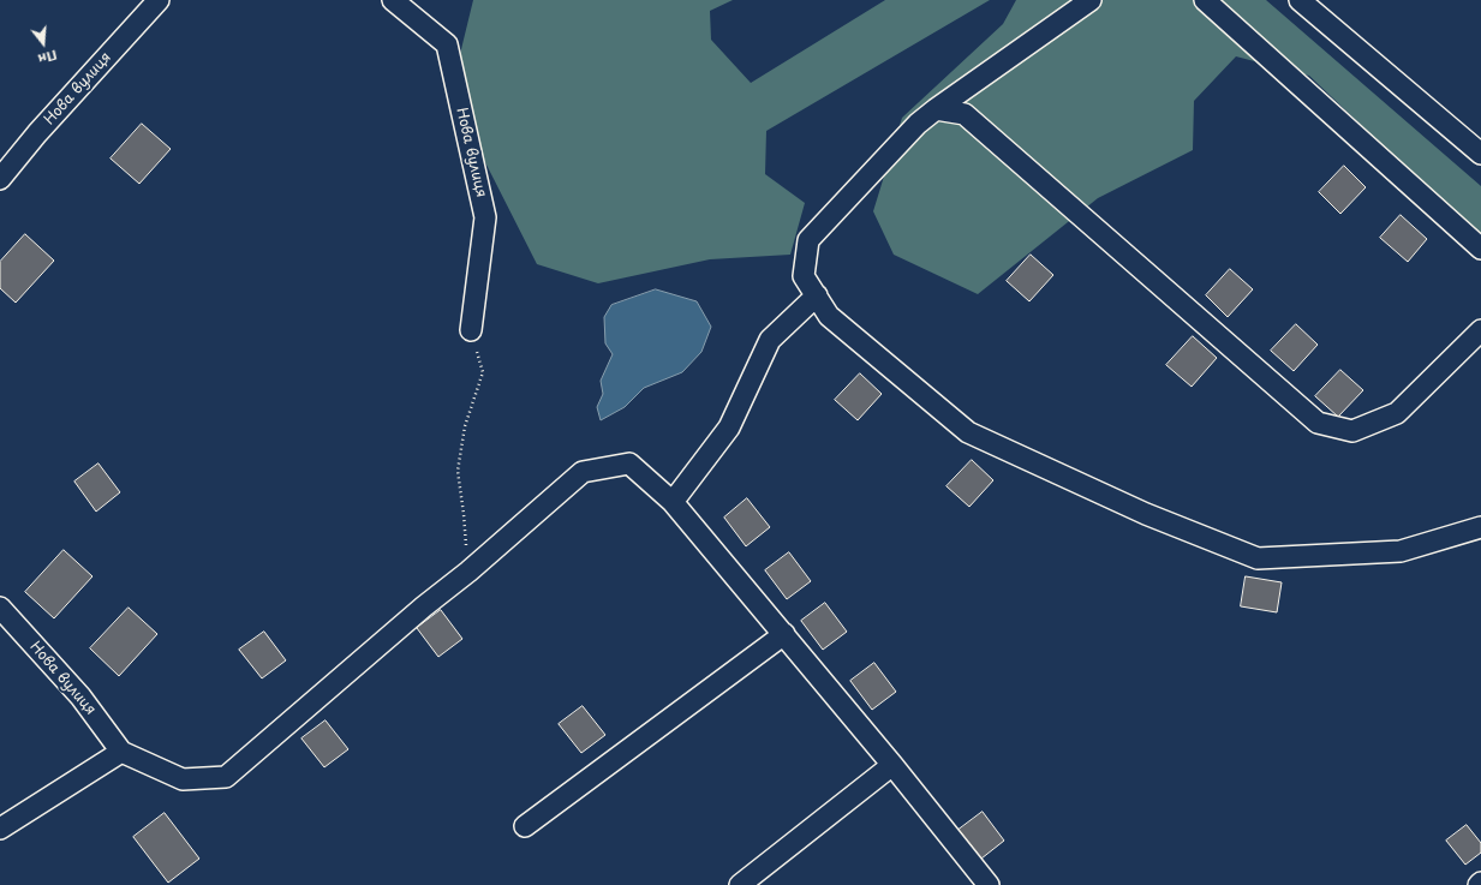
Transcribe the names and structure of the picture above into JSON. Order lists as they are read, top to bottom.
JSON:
{
  "streets": {
    "street": ["Нова вулиця"]
  },
  "north": "bottom"
}
